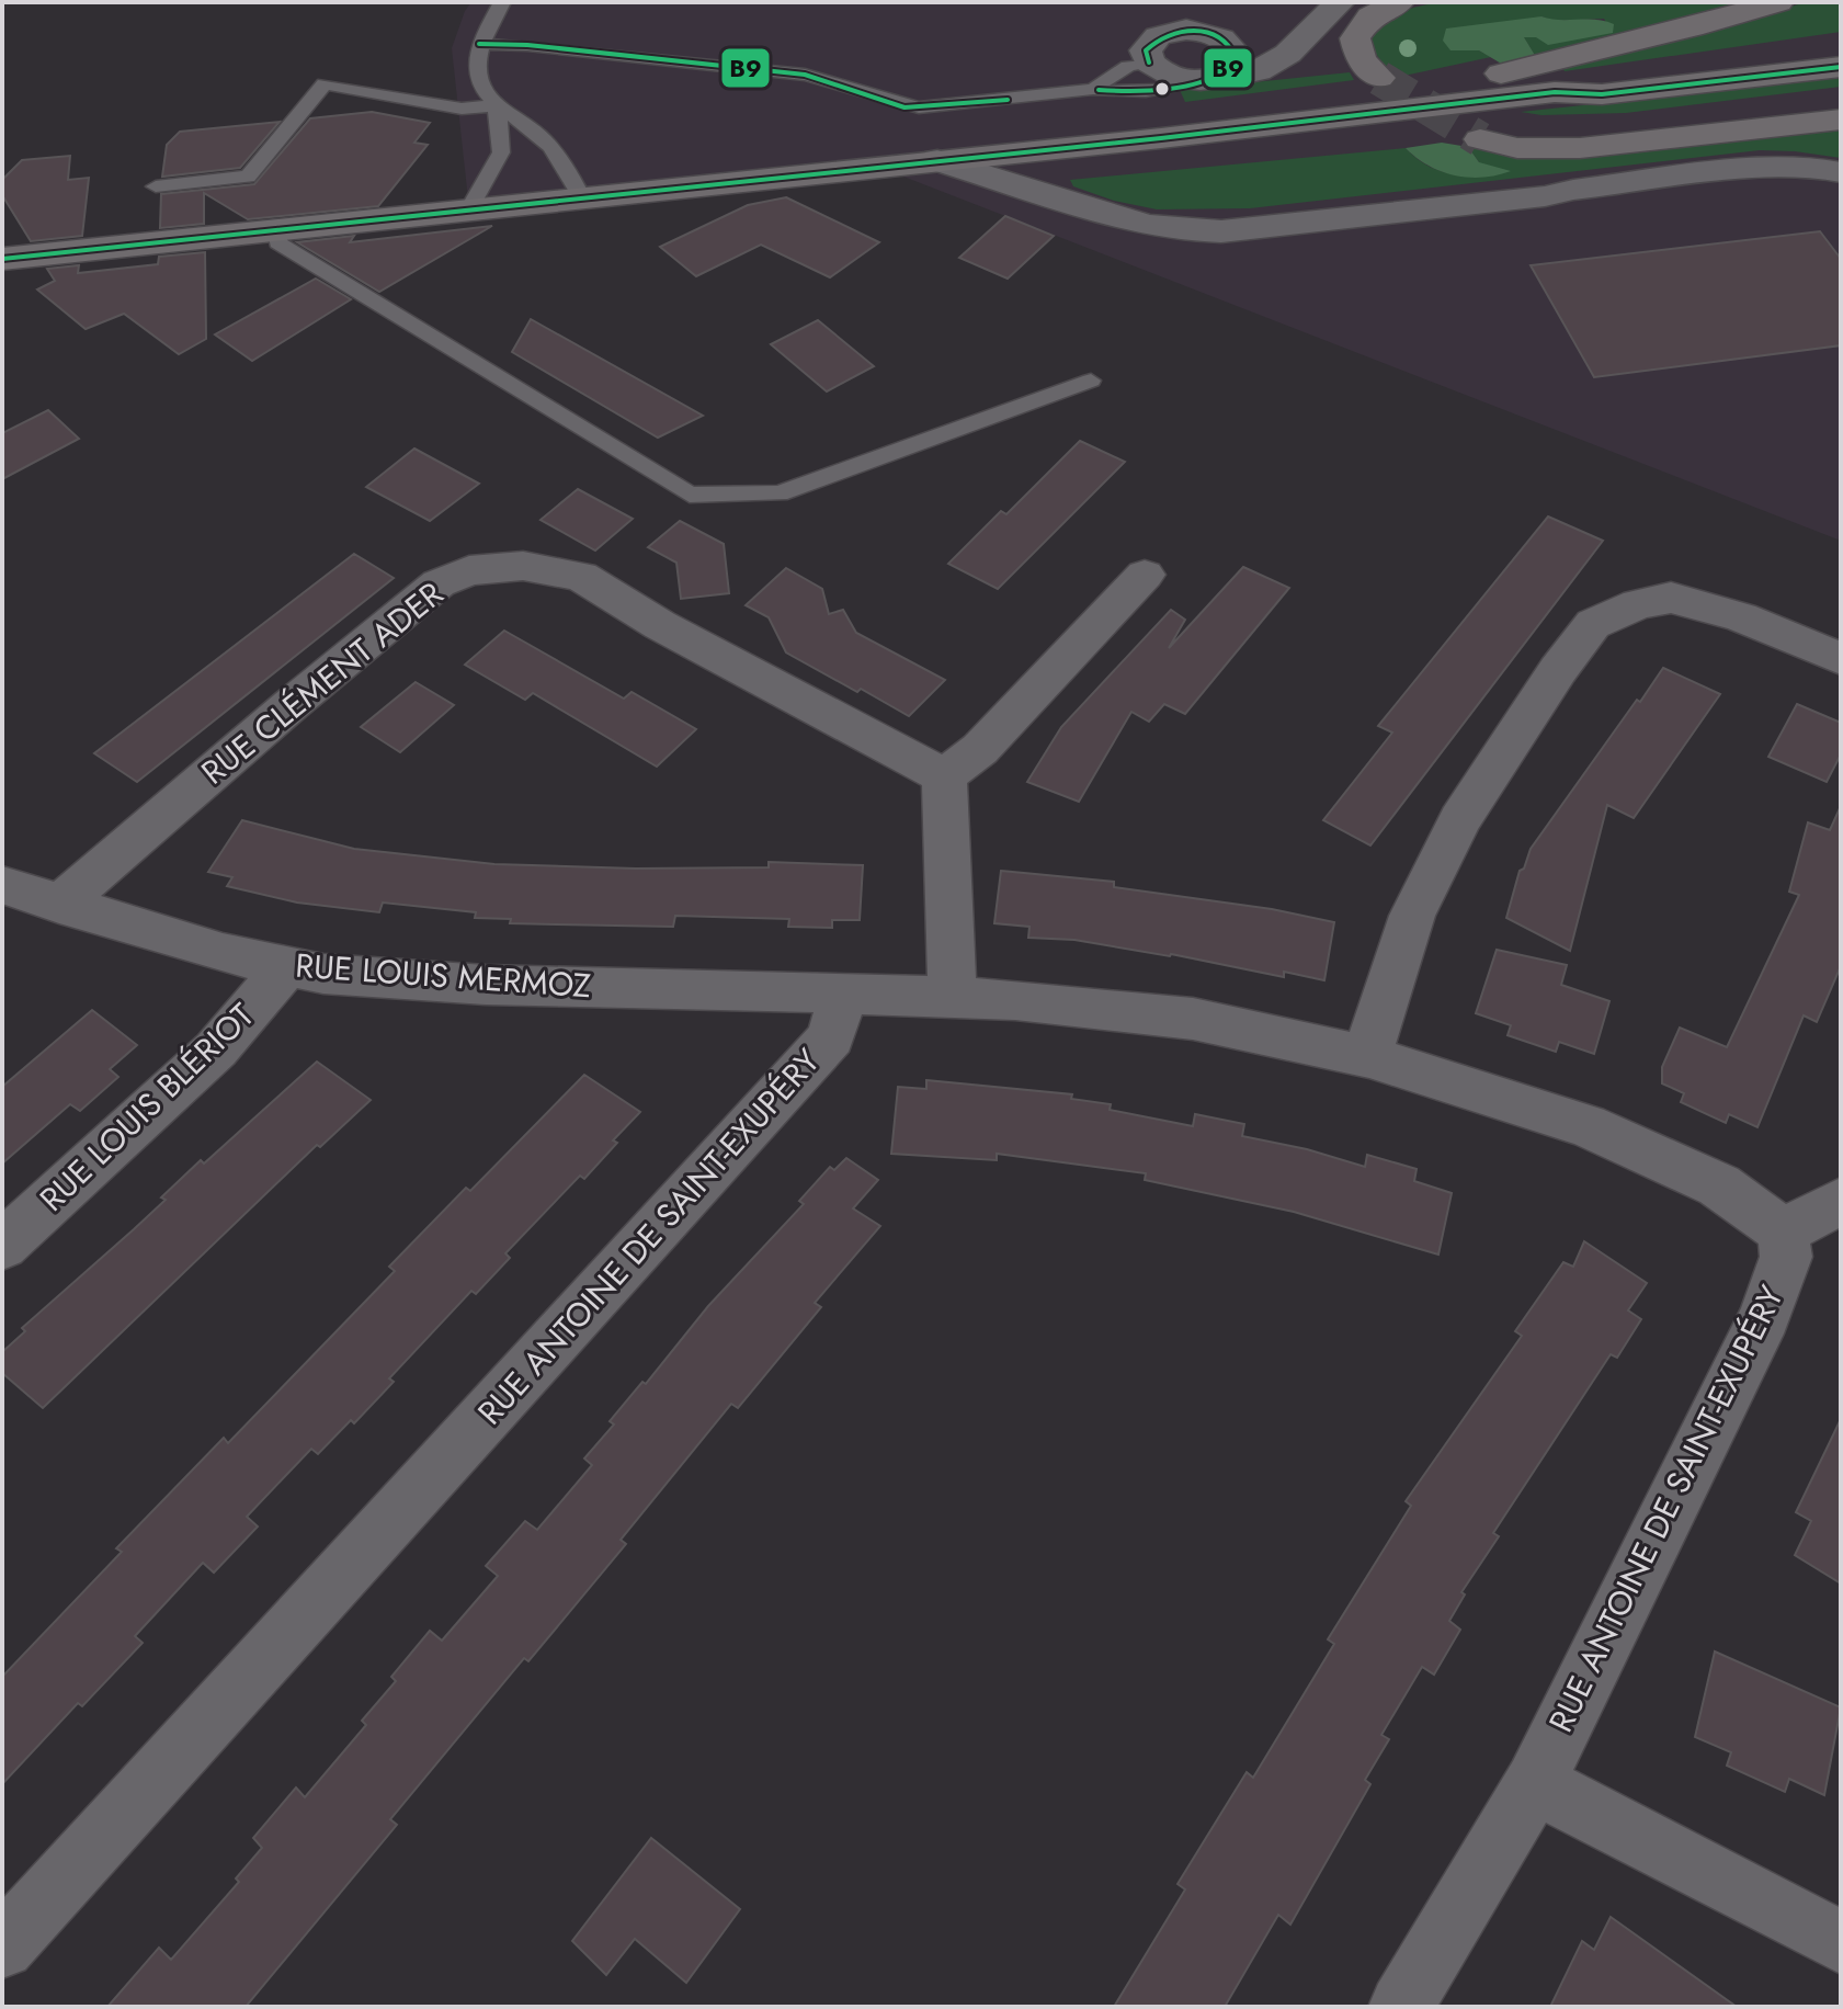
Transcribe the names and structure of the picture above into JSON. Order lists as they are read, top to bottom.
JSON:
{
  "streets": {
    "street": [
      "RUE CLÉMENT ADER",
      "RUE LOUIS MERMOZ",
      "RUE LOUIS BLÉRIOT",
      "RUE ANTOINE DE SAINT-EXUPÉRY"
    ]
  },
  "crossings": [
    ["RUE CLÉMENT ADER", "RUE LOUIS MERMOZ"],
    ["RUE LOUIS MERMOZ", "RUE LOUIS BLÉRIOT"],
    ["RUE LOUIS MERMOZ", "RUE ANTOINE DE SAINT-EXUPÉRY"]
  ],
  "lines": ["transit line B9"]
}
